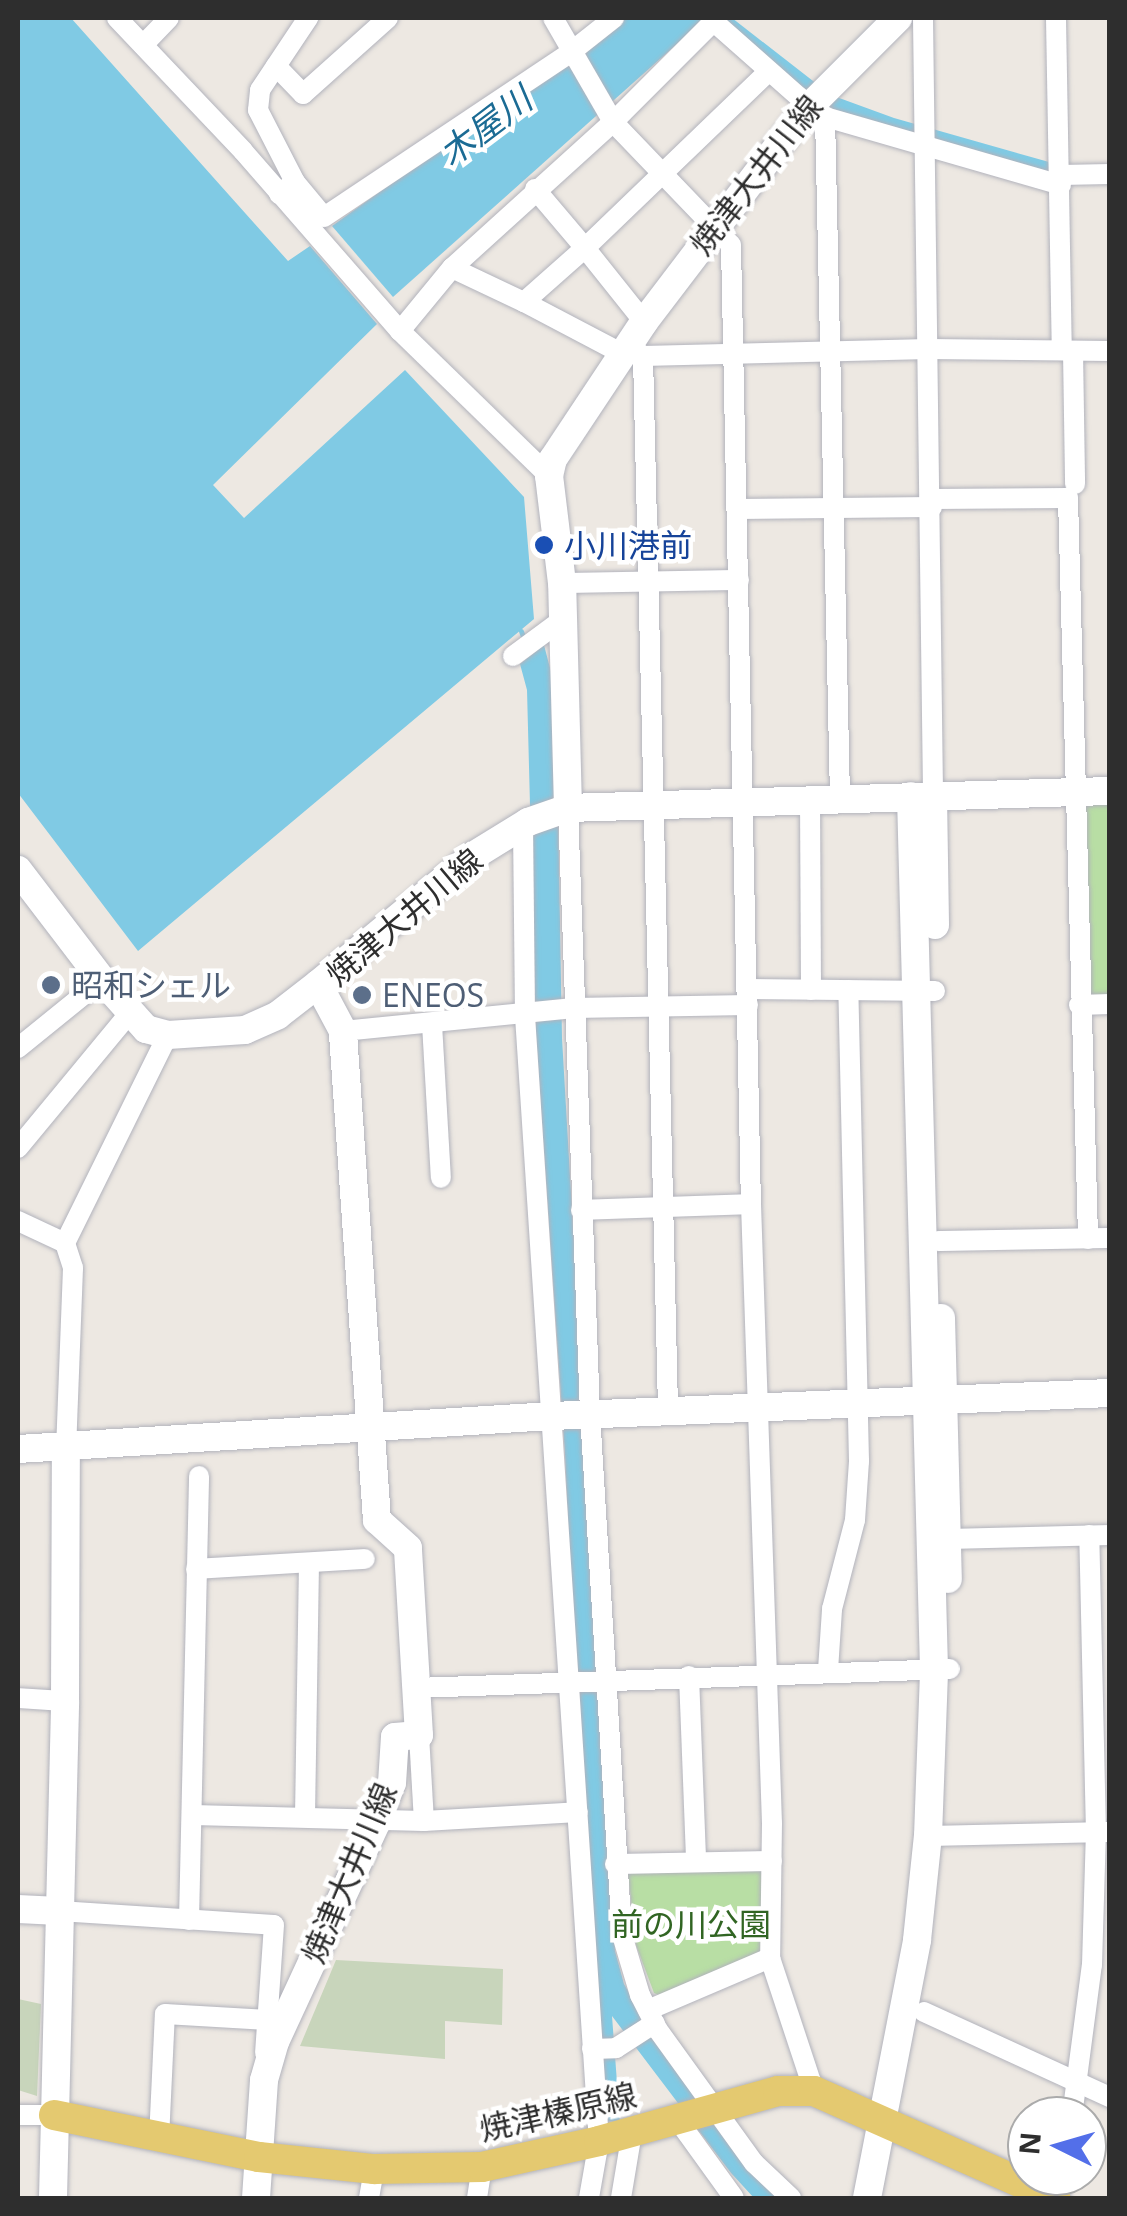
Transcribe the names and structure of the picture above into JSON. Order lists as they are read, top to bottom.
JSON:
{
  "streets": {
    "main road": ["焼津榛原線"],
    "street": ["焼津大井川線"]
  },
  "crossings": [
    ["焼津大井川線", "焼津榛原線"]
  ],
  "water": ["木屋川"],
  "parks": ["前の川公園"],
  "places": ["小川港前", "昭和シェル", "ENEOS"],
  "north": "left"
}
